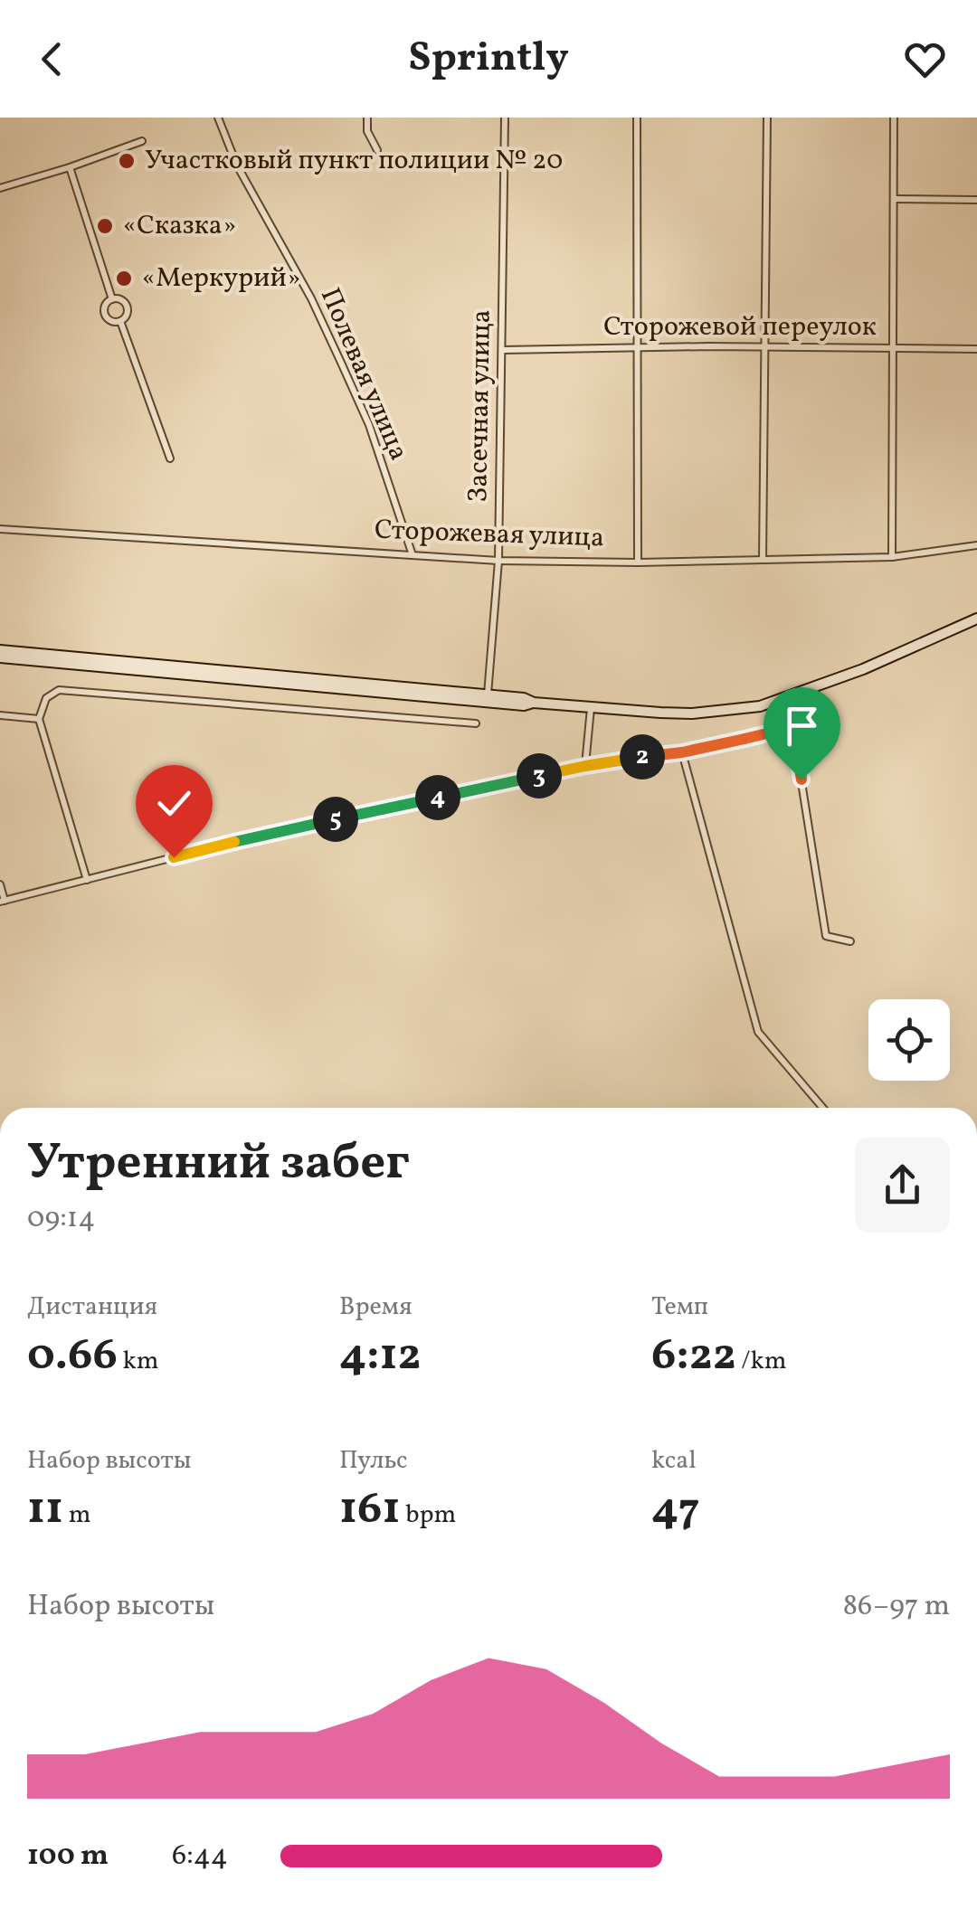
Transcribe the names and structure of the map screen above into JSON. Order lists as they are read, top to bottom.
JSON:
{
  "streets": {
    "street": [
      "Сторожевой переулок",
      "Полевая улица",
      "Засечная улица",
      "Сторожевая улица"
    ]
  },
  "crossings": [
    ["Сторожевой переулок", "Засечная улица"],
    ["Полевая улица", "Сторожевая улица"],
    ["Засечная улица", "Сторожевая улица"]
  ],
  "places": ["Участковый пункт полиции № 20", "«Сказка»", "«Меркурий»"],
  "page": {
    "header": "Sprintly",
    "pins": [
      "2",
      "3",
      "4",
      "5"
    ],
    "heading": ["Утренний забег", "09:14"],
    "stats": [
      ["Дистанция", "0.66 km"],
      ["Время", "4:12"],
      ["Темп", "6:22 /km"],
      ["Набор высоты", "11 m"],
      ["Пульс", "161 bpm"],
      ["kcal", "47"]
    ],
    "chart": ["Набор высоты", "86–97 m"],
    "list": [
      {
        "name": "100 m",
        "note": "6:44"
      }
    ]
  }
}
